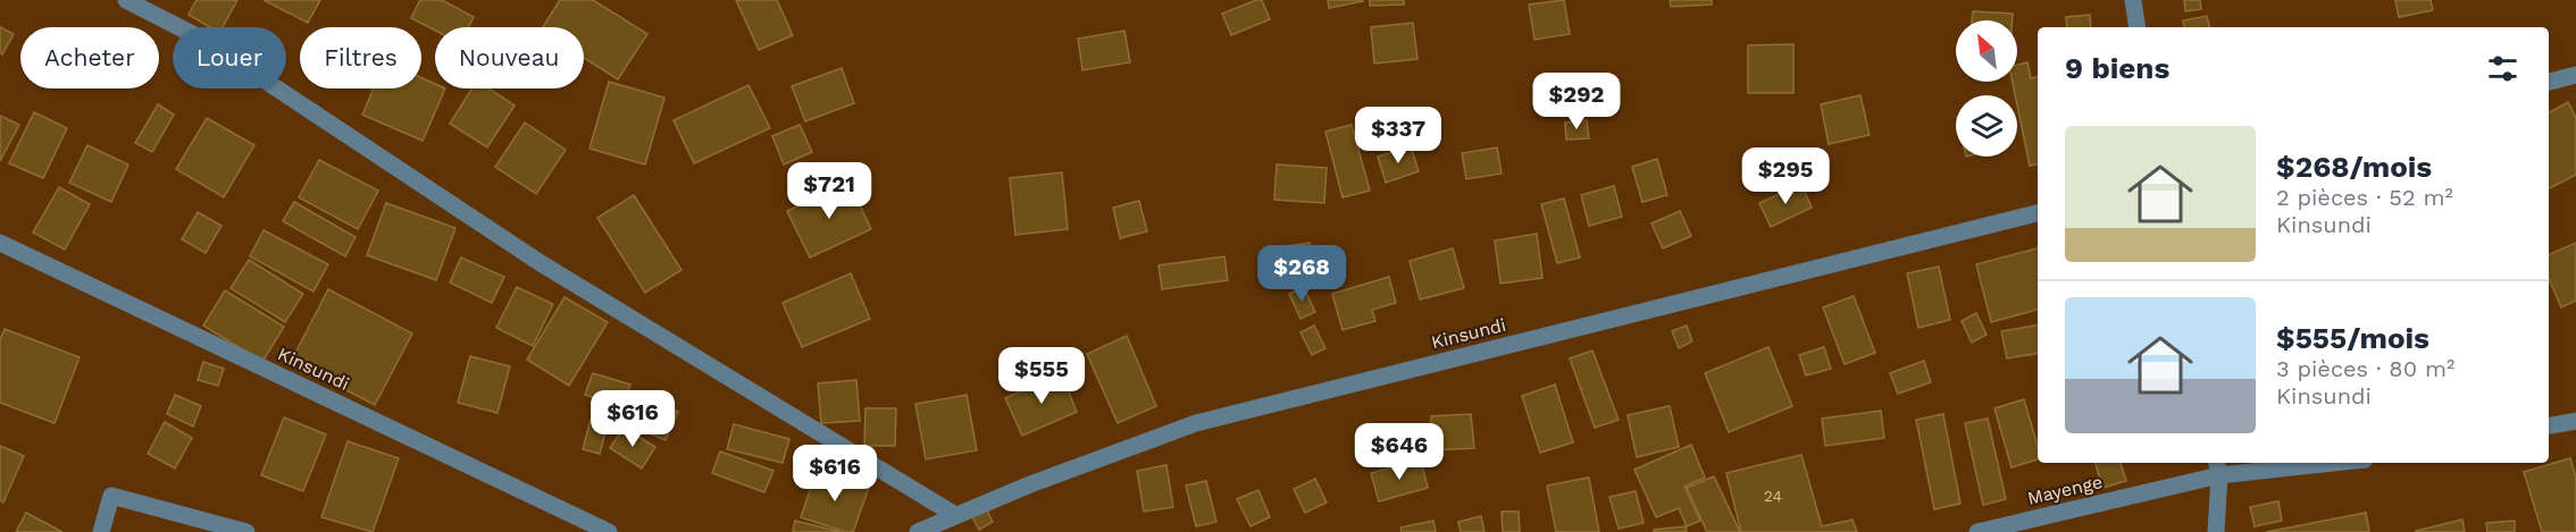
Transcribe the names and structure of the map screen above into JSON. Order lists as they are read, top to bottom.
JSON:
{
  "streets": {
    "street": ["Kinsundi", "Mayenge"]
  },
  "house_numbers": ["24"],
  "north": "top left",
  "page": {
    "chip": [
      "Acheter",
      "Louer",
      "Filtres",
      "Nouveau"
    ],
    "heading": "9 biens",
    "price": [
      "$292",
      "$337",
      "$295",
      "$721",
      "$268",
      "$555",
      "$616",
      "$646",
      "$616"
    ],
    "list": [
      {
        "name": "$268/mois",
        "note": "2 pièces · 52 m² · Kinsundi"
      },
      {
        "name": "$555/mois",
        "note": "3 pièces · 80 m² · Kinsundi"
      }
    ]
  }
}
